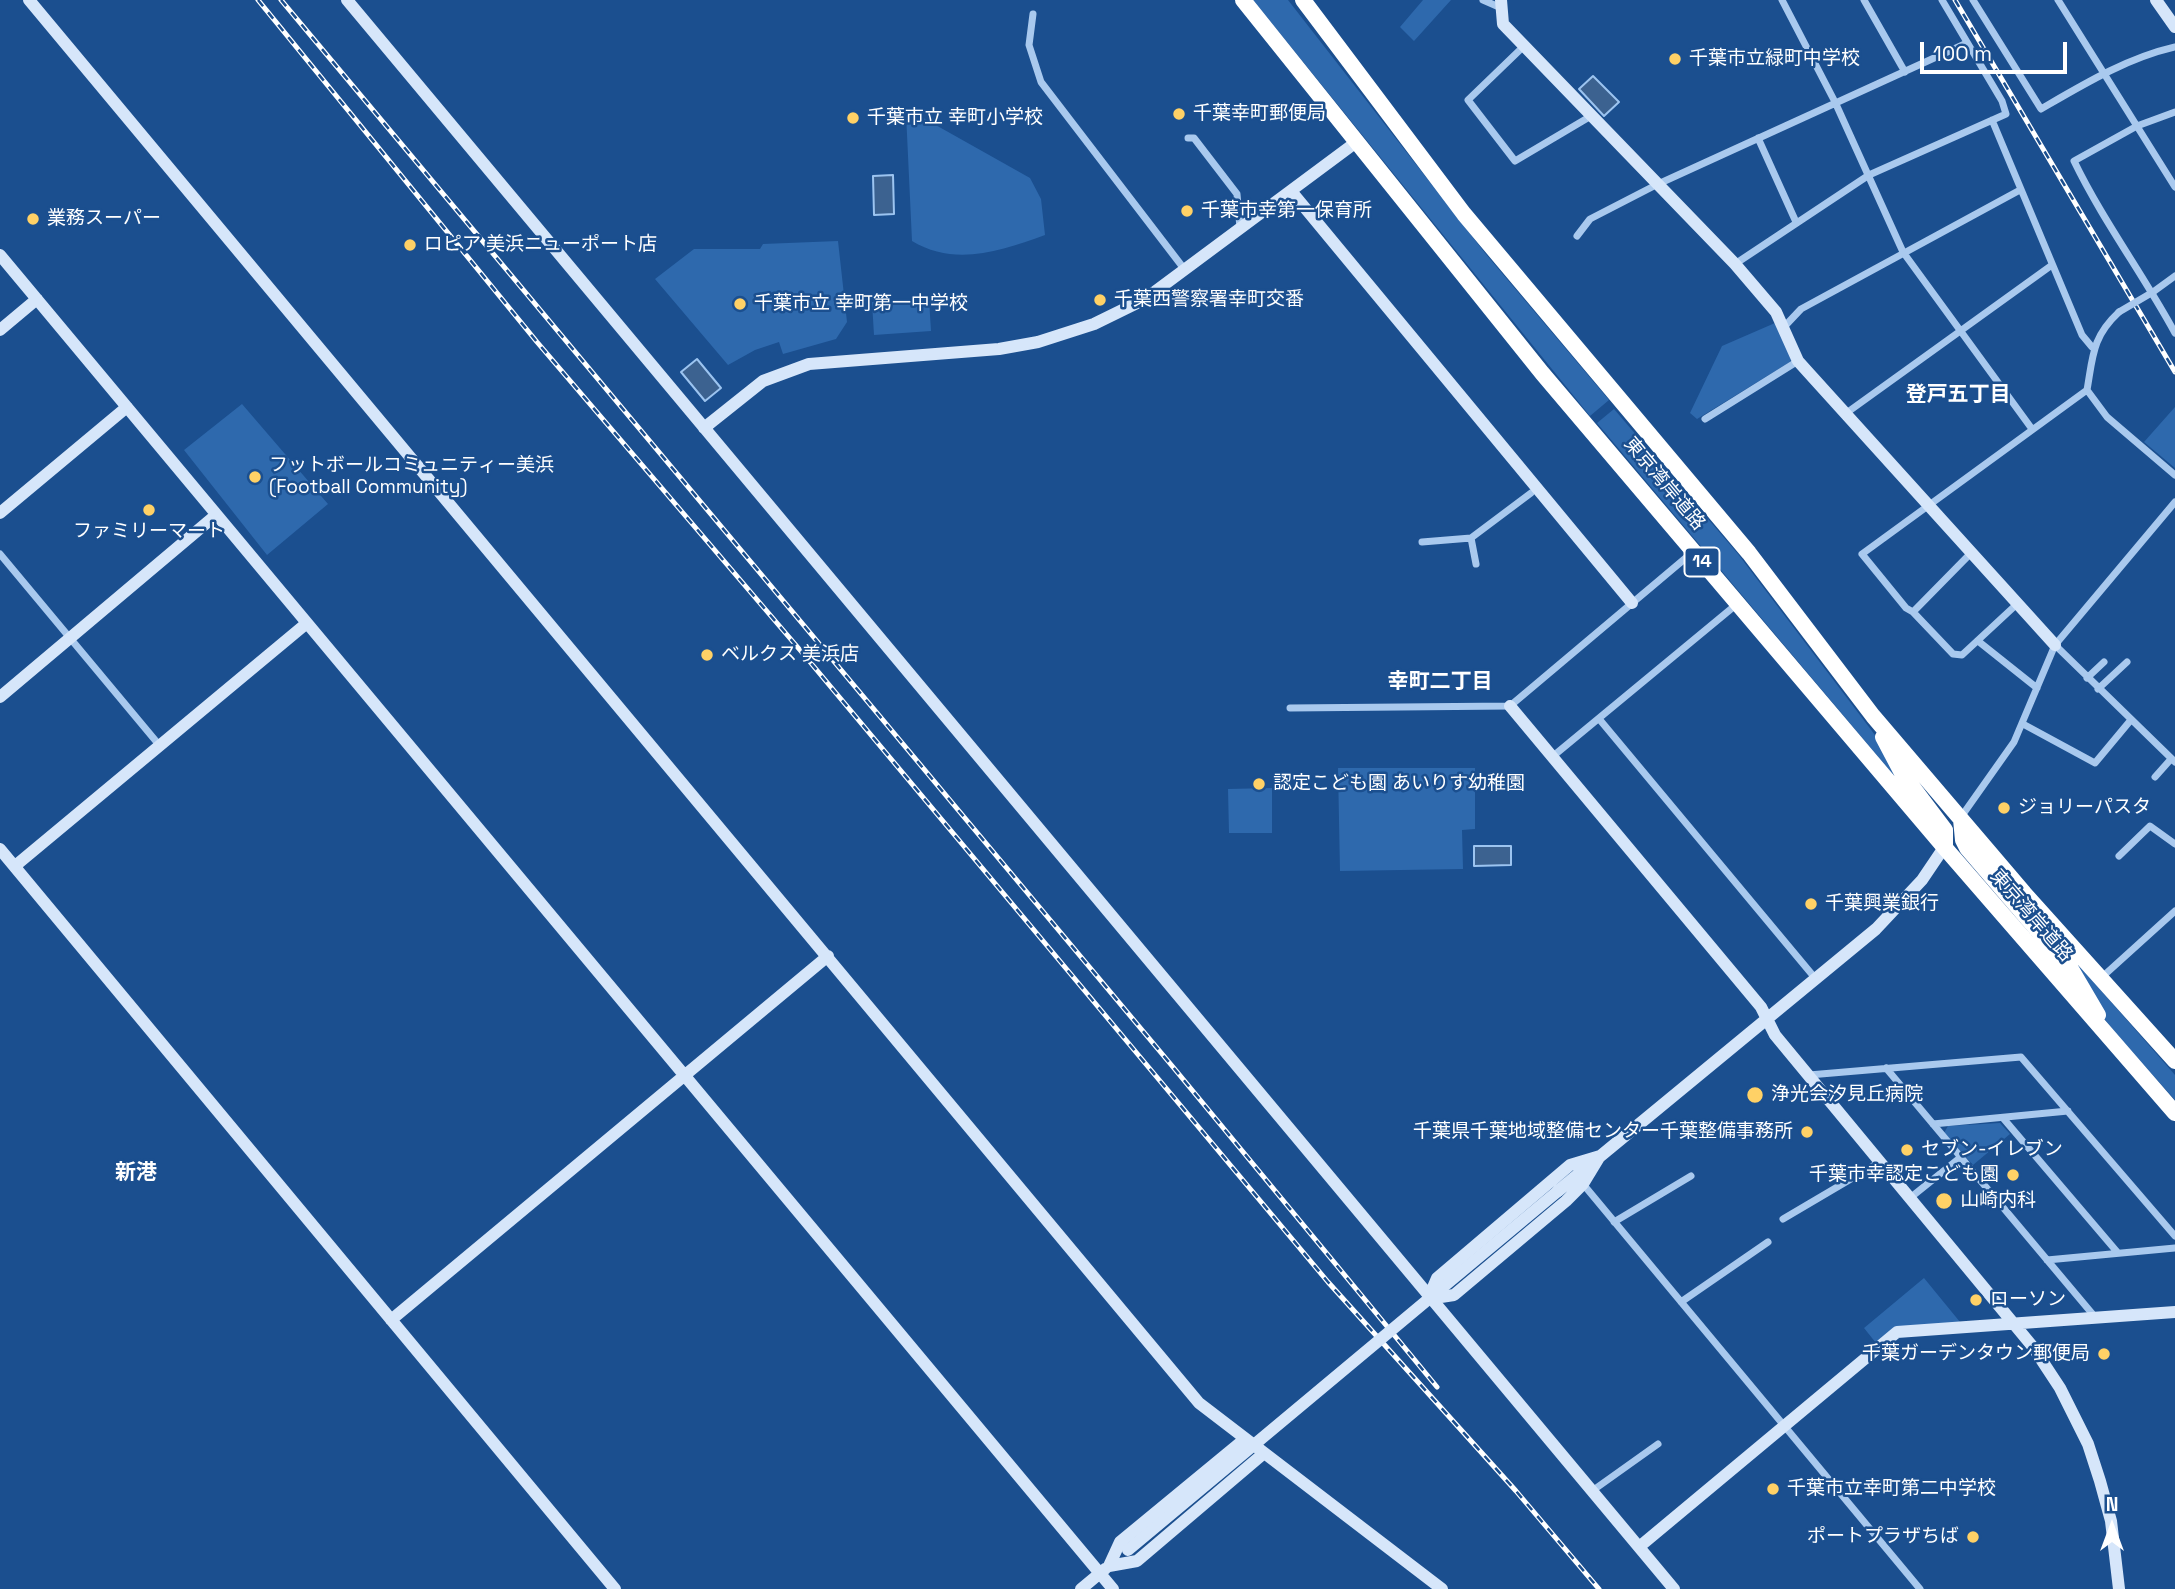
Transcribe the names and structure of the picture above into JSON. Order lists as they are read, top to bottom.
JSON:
{
  "streets": {
    "highway": ["東京湾岸道路", "14"]
  },
  "districts": ["登戸五丁目", "幸町二丁目", "新港"],
  "places": [
    "千葉市立緑町中学校",
    "千葉幸町郵便局",
    "千葉市立 幸町小学校",
    "千葉市幸第一保育所",
    "業務スーパー",
    "ロピア 美浜ニューポート店",
    "千葉西警察署幸町交番",
    "千葉市立 幸町第一中学校",
    "フットボールコミュニティー美浜 (Football Community)",
    "ファミリーマート",
    "ベルクス 美浜店",
    "認定こども園 あいりす幼稚園",
    "ジョリーパスタ",
    "千葉興業銀行",
    "浄光会汐見丘病院",
    "千葉県千葉地域整備センター千葉整備事務所",
    "セブン-イレブン",
    "千葉市幸認定こども園",
    "山崎内科",
    "ローソン",
    "千葉ガーデンタウン郵便局",
    "千葉市立幸町第二中学校",
    "ポートプラザちば"
  ],
  "scale_bar": "100 m",
  "north": "top"
}
